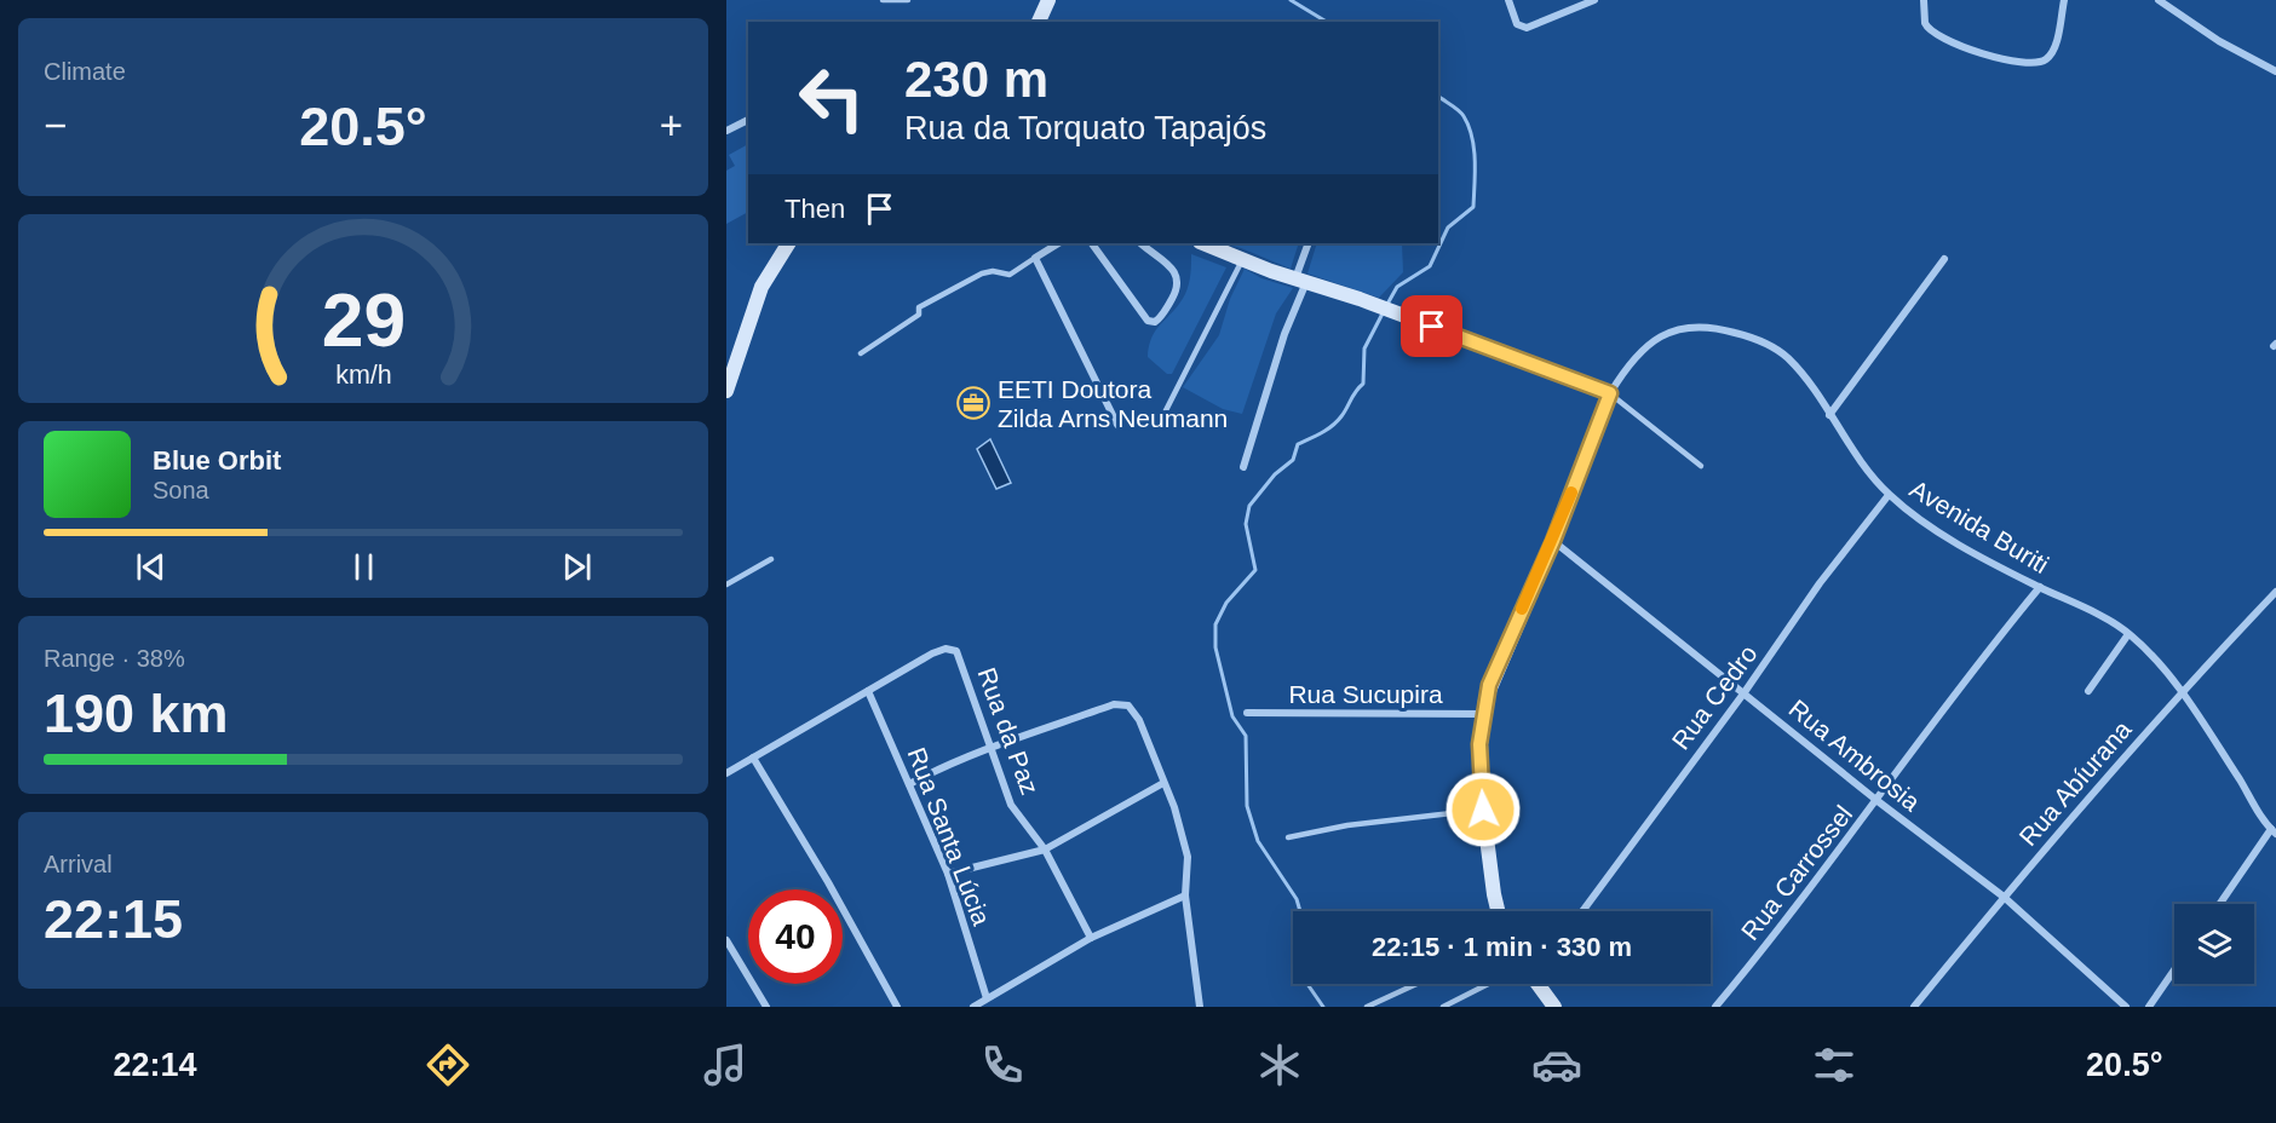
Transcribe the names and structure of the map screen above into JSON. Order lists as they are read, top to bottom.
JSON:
{
  "streets": {
    "street": [
      "Avenida Buriti",
      "Rua Sucupira",
      "Rua Cedro",
      "Rua da Paz",
      "Rua Ambrosia",
      "Rua Abíurana",
      "Rua Santa Lúcia",
      "Rua Carrossel"
    ]
  },
  "crossings": [
    ["Avenida Buriti", "Rua Cedro"],
    ["Avenida Buriti", "Rua Abíurana"],
    ["Avenida Buriti", "Rua Carrossel"],
    ["Rua Cedro", "Rua Ambrosia"],
    ["Rua da Paz", "Rua Santa Lúcia"],
    ["Rua Ambrosia", "Rua Abíurana"],
    ["Rua Ambrosia", "Rua Carrossel"]
  ],
  "places": {
    "office": ["EETI Doutora Zilda Arns Neumann"]
  },
  "page": {
    "tile": [
      "Climate",
      ["Range · 38%", "190 km"],
      ["Arrival", "22:15"]
    ],
    "turn": ["230 m", "Rua da Torquato Tapajós"],
    "heat": ["−", "20.5°", "+"],
    "then": "Then",
    "song": ["Blue Orbit", "Sona"],
    "limit": "40",
    "trip": "22:15 · 1 min · 330 m",
    "tabs": ["22:14", "20.5°"],
    "gauge": ["29", "km/h"]
  }
}
